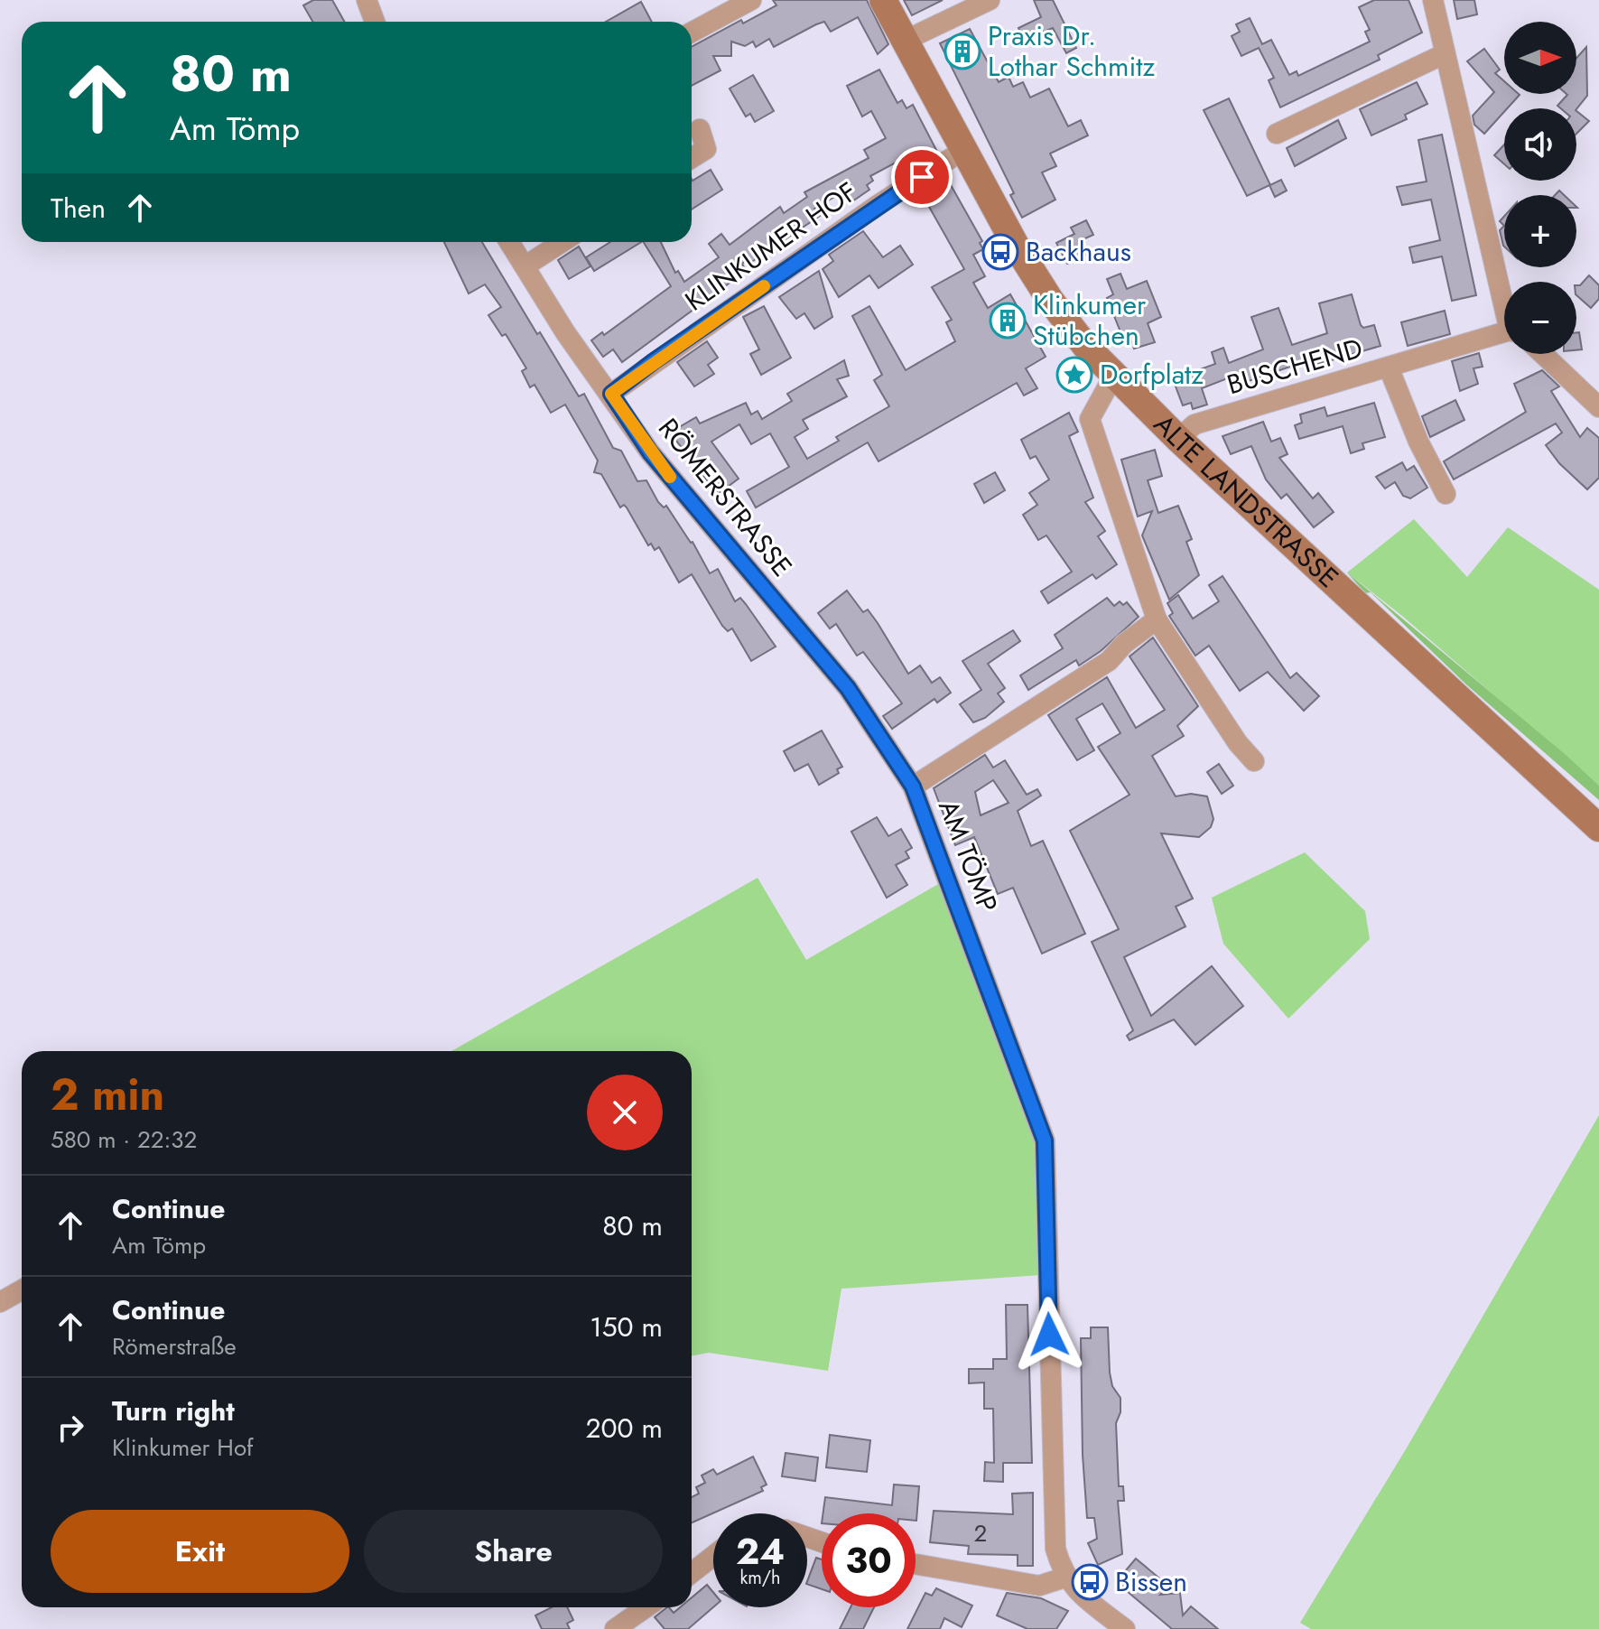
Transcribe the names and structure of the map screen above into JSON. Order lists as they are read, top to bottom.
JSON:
{
  "streets": {
    "main road": ["ALTE LANDSTRASSE"],
    "street": [
      "KLINKUMER HOF",
      "BUSCHEND",
      "RÖMERSTRASSE",
      "AM TÖMP"
    ]
  },
  "crossings": [
    ["KLINKUMER HOF", "RÖMERSTRASSE"],
    ["KLINKUMER HOF", "ALTE LANDSTRASSE"],
    ["BUSCHEND", "ALTE LANDSTRASSE"],
    ["RÖMERSTRASSE", "AM TÖMP"]
  ],
  "places": {
    "building": ["Praxis Dr. Lothar Schmitz", "Klinkumer Stübchen"],
    "bus stop": ["Backhaus", "Bissen"],
    "place": ["Dorfplatz"]
  },
  "house_numbers": ["2"],
  "north": "right",
  "page": {
    "map_buttons": ["+", "−"],
    "turn": ["80 m", "Am Tömp"],
    "then": "Then",
    "heading": ["2 min", "580 m · 22:32"],
    "list": [
      {
        "name": "Continue",
        "note": "Am Tömp",
        "value": "80 m"
      },
      {
        "name": "Continue",
        "note": "Römerstraße",
        "value": "150 m"
      },
      {
        "name": "Turn right",
        "note": "Klinkumer Hof",
        "value": "200 m"
      }
    ],
    "buttons": ["Exit", "Share"],
    "speed": "24 km/h",
    "limit": "30"
  }
}
